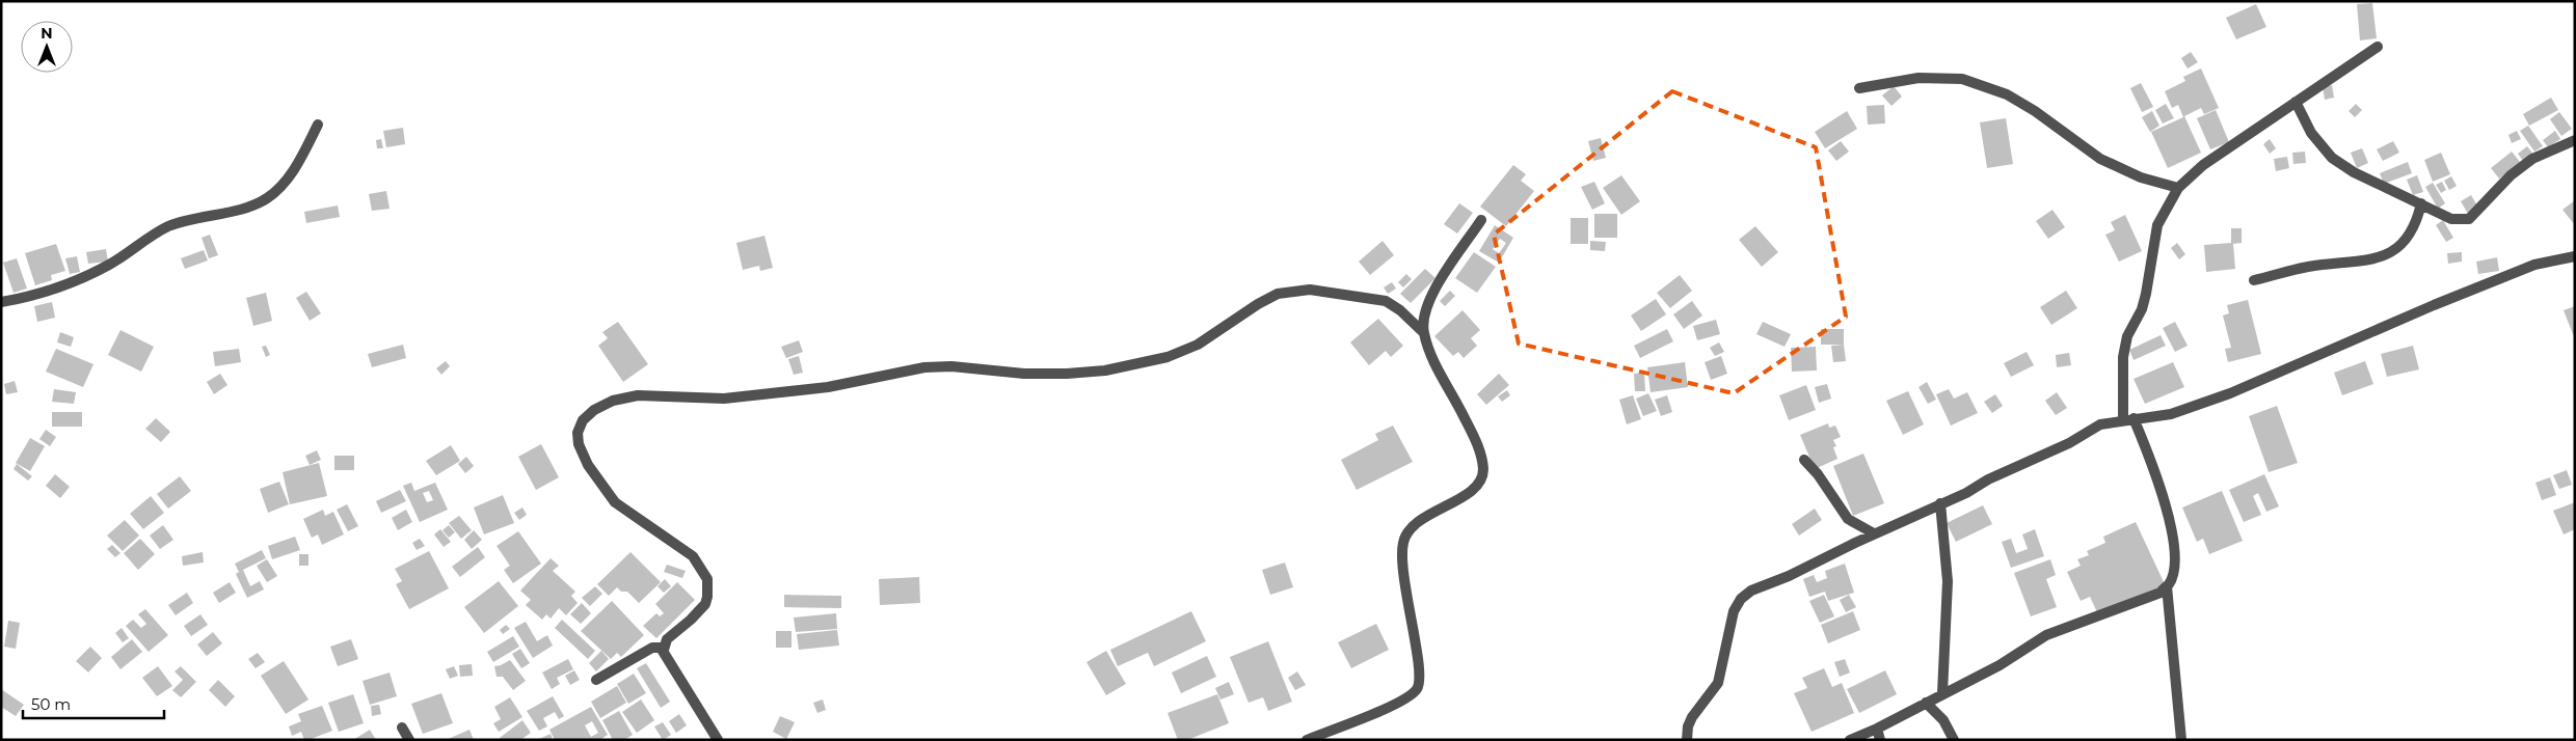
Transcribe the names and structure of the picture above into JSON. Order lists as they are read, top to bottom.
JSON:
{
  "scale_bar": "50 m",
  "north": "top"
}
